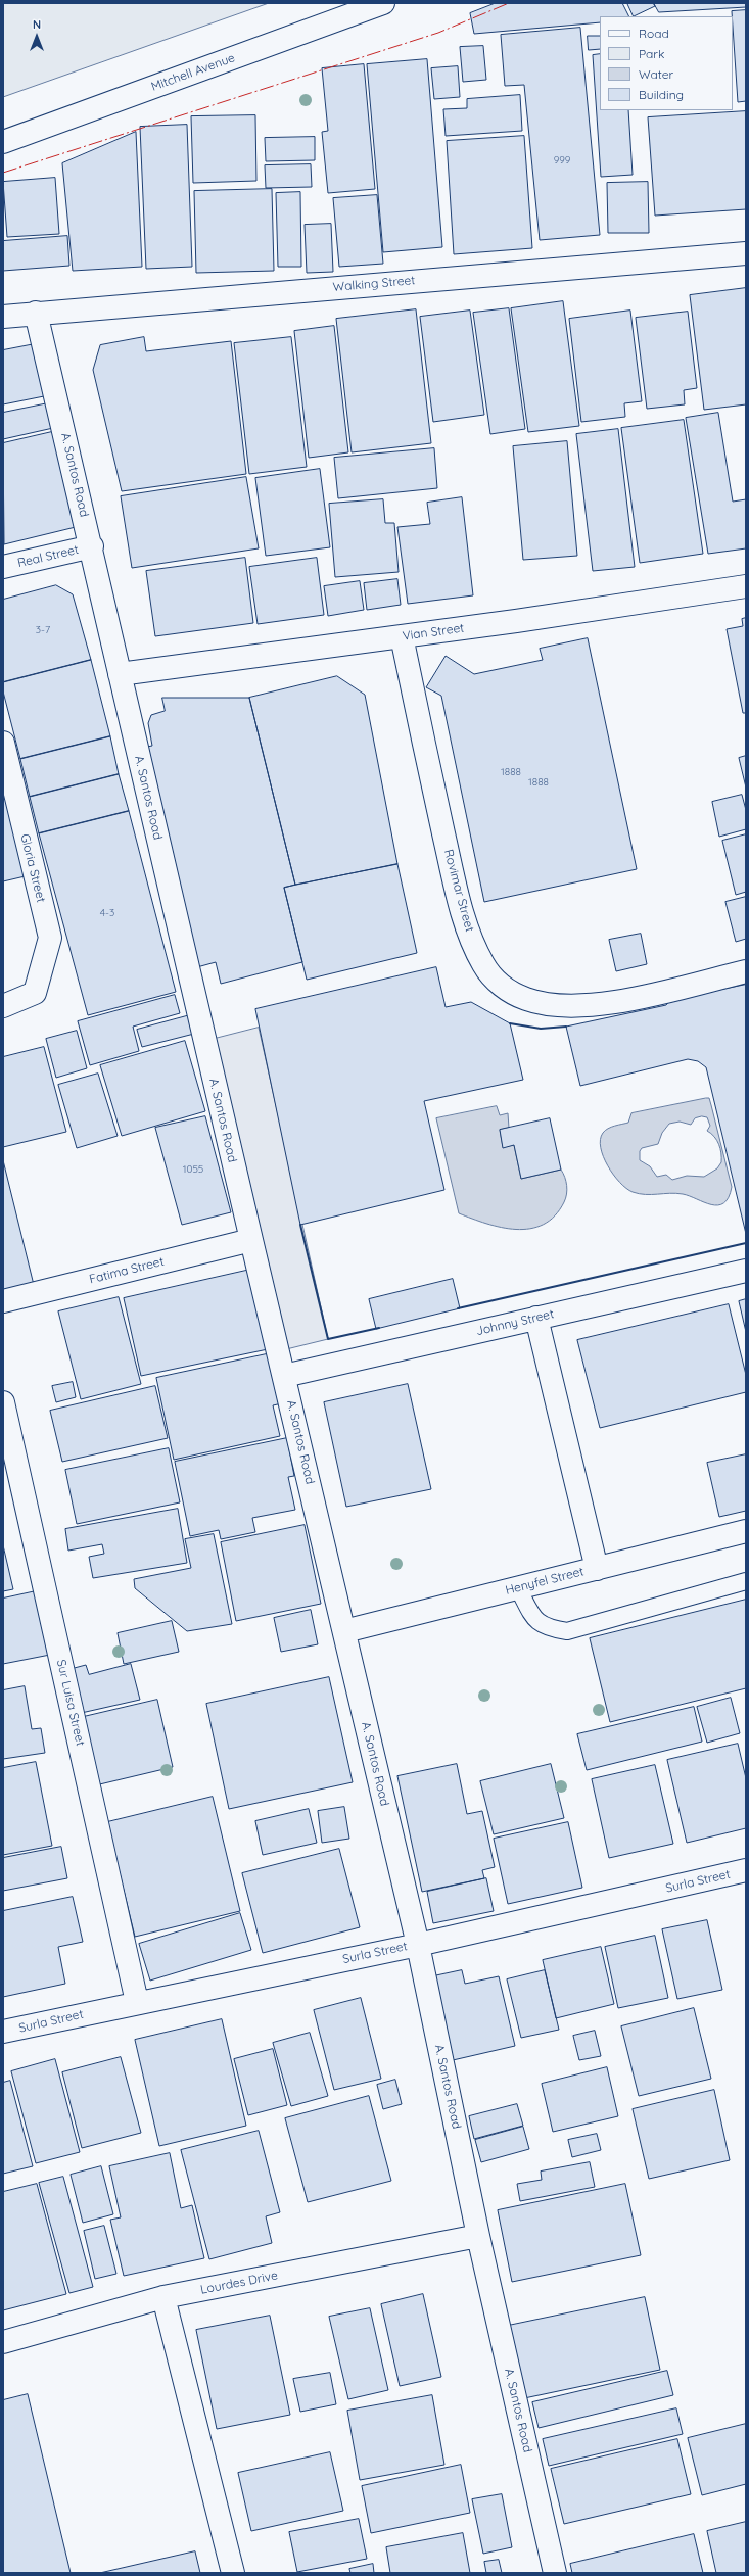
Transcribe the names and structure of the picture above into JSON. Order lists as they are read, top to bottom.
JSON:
{
  "streets": {
    "street": [
      "Mitchell Avenue",
      "Walking Street",
      "A. Santos Road",
      "Real Street",
      "Vian Street",
      "Gloria Street",
      "Rovimar Street",
      "Fatima Street",
      "Johnny Street",
      "Henyfel Street",
      "Sur Luisa Street",
      "Surla Street",
      "Lourdes Drive"
    ]
  },
  "crossings": [
    ["Walking Street", "A. Santos Road"],
    ["A. Santos Road", "Real Street"],
    ["A. Santos Road", "Vian Street"],
    ["A. Santos Road", "Fatima Street"],
    ["A. Santos Road", "Johnny Street"],
    ["A. Santos Road", "Henyfel Street"],
    ["A. Santos Road", "Surla Street"],
    ["A. Santos Road", "Lourdes Drive"],
    ["Vian Street", "Rovimar Street"],
    ["Sur Luisa Street", "Surla Street"]
  ],
  "house_numbers": [
    "999",
    "3-7",
    "1888",
    "1888",
    "4-3",
    "1055"
  ],
  "legend": [
    "Road",
    "Park",
    "Water",
    "Building"
  ],
  "north": "top"
}
